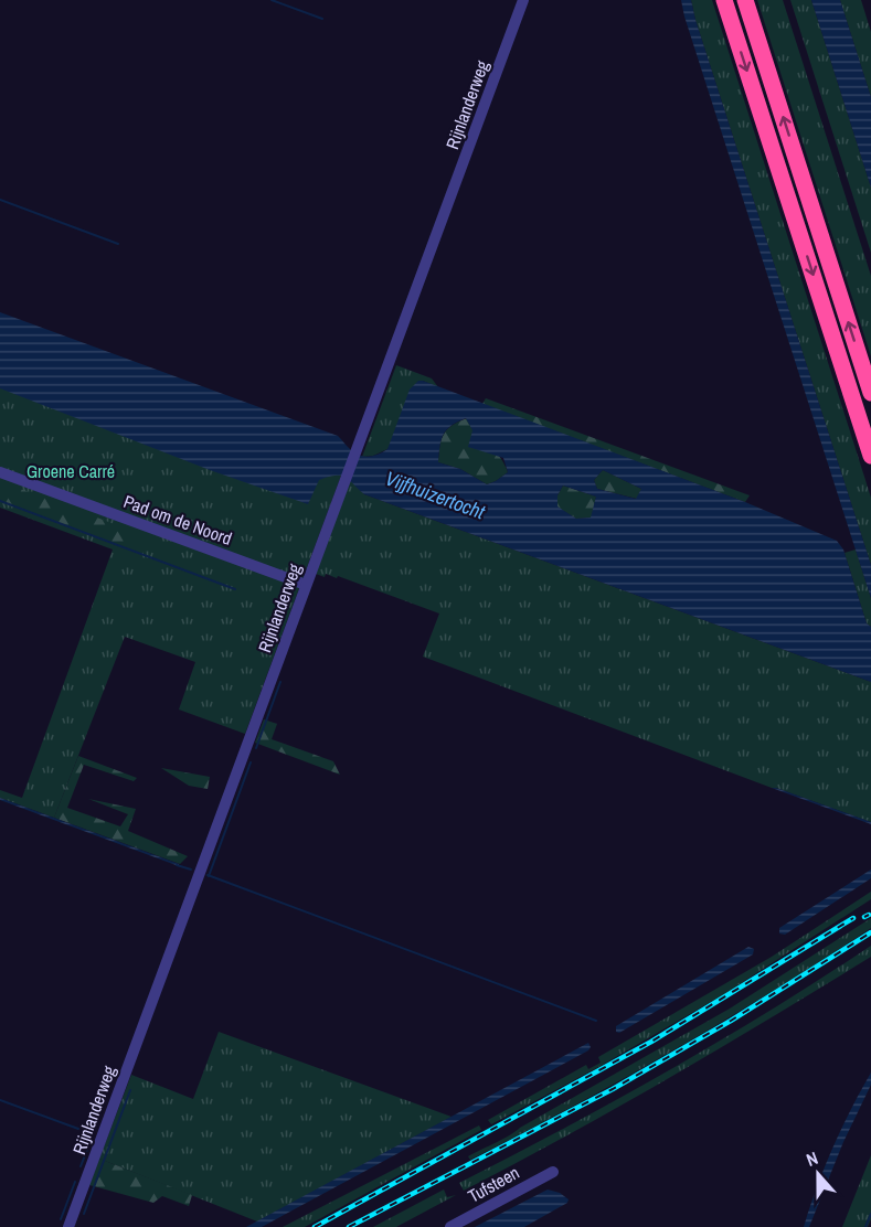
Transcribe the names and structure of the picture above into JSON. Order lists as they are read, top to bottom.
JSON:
{
  "streets": {
    "street": ["Rijnlanderweg", "Pad om de Noord", "Tufsteen"]
  },
  "crossings": [
    ["Rijnlanderweg", "Pad om de Noord"]
  ],
  "water": ["Vijfhuizertocht"],
  "parks": ["Groene Carré"],
  "north": "top"
}
